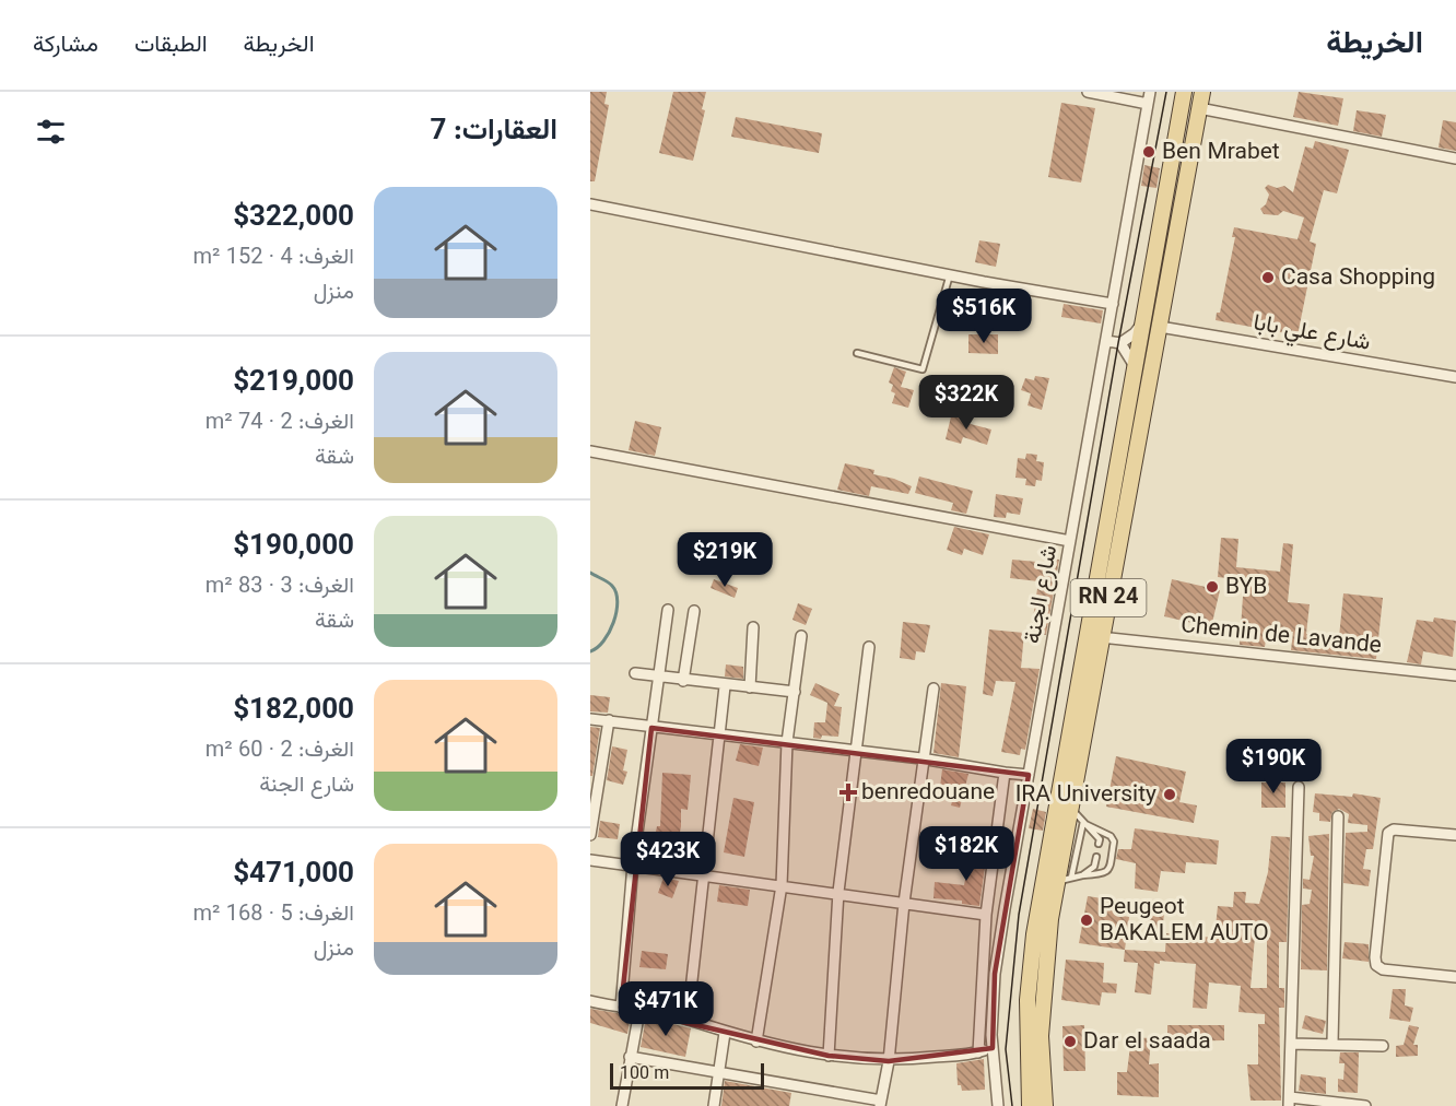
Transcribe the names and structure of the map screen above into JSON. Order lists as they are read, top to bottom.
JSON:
{
  "streets": {
    "main road": ["RN 24"],
    "street": ["شارع علي بابا", "شارع الجنة", "Chemin de Lavande"]
  },
  "crossings": [
    ["شارع علي بابا", "RN 24"],
    ["RN 24", "Chemin de Lavande"]
  ],
  "places": {
    "other": [
      "Ben Mrabet",
      "Casa Shopping",
      "BYB",
      "IRA University",
      "Peugeot BAKALEM AUTO",
      "Dar el saada"
    ],
    "health": ["benredouane"]
  },
  "scale_bar": "100 m",
  "page": {
    "header": "الخريطة",
    "nav": ["الخريطة", "الطبقات", "مشاركة"],
    "heading": "العقارات: 7",
    "list": [
      {
        "name": "$322,000",
        "note": "الغرف: 4 · 152 m² · منزل"
      },
      {
        "name": "$219,000",
        "note": "الغرف: 2 · 74 m² · شقة"
      },
      {
        "name": "$190,000",
        "note": "الغرف: 3 · 83 m² · شقة"
      },
      {
        "name": "$182,000",
        "note": "الغرف: 2 · 60 m² · شارع الجنة"
      },
      {
        "name": "$471,000",
        "note": "الغرف: 5 · 168 m² · منزل"
      }
    ],
    "price": [
      "$516K",
      "$322K",
      "$219K",
      "$190K",
      "$182K",
      "$423K",
      "$471K"
    ],
    "scale": "100 m"
  }
}
